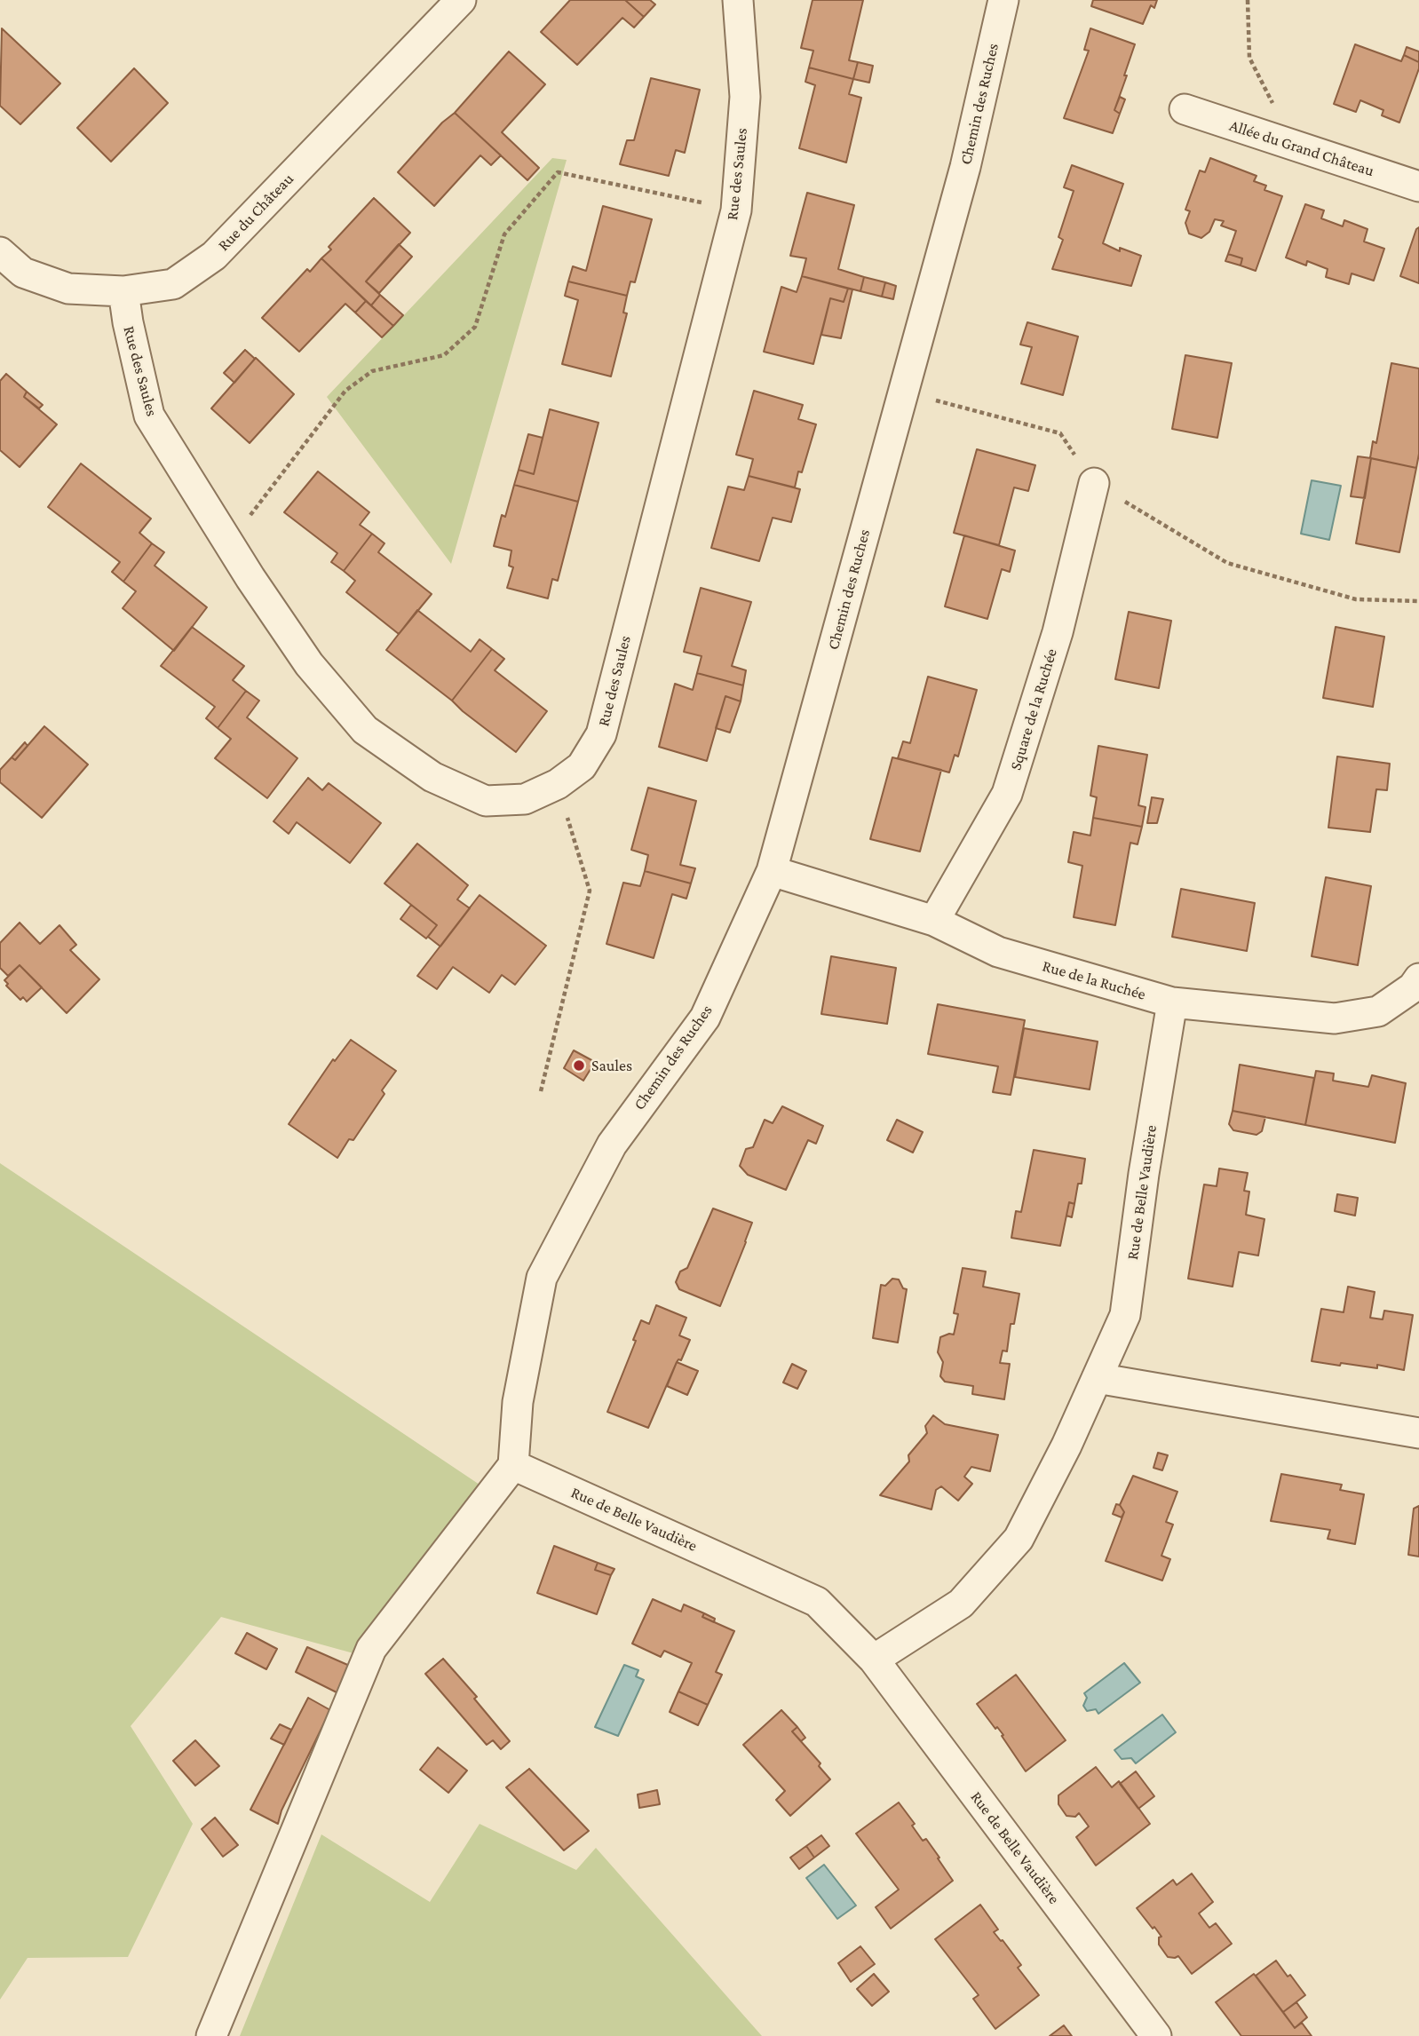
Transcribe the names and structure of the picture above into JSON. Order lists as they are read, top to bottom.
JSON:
{
  "streets": {
    "street": [
      "Chemin des Ruches",
      "Allée du Grand Château",
      "Rue des Saules",
      "Rue du Château",
      "Square de la Ruchée",
      "Rue de la Ruchée",
      "Rue de Belle Vaudière"
    ]
  },
  "crossings": [
    ["Chemin des Ruches", "Rue de la Ruchée"],
    ["Chemin des Ruches", "Rue de Belle Vaudière"],
    ["Rue des Saules", "Rue du Château"],
    ["Square de la Ruchée", "Rue de la Ruchée"],
    ["Rue de la Ruchée", "Rue de Belle Vaudière"]
  ],
  "places": ["Saules"]
}
